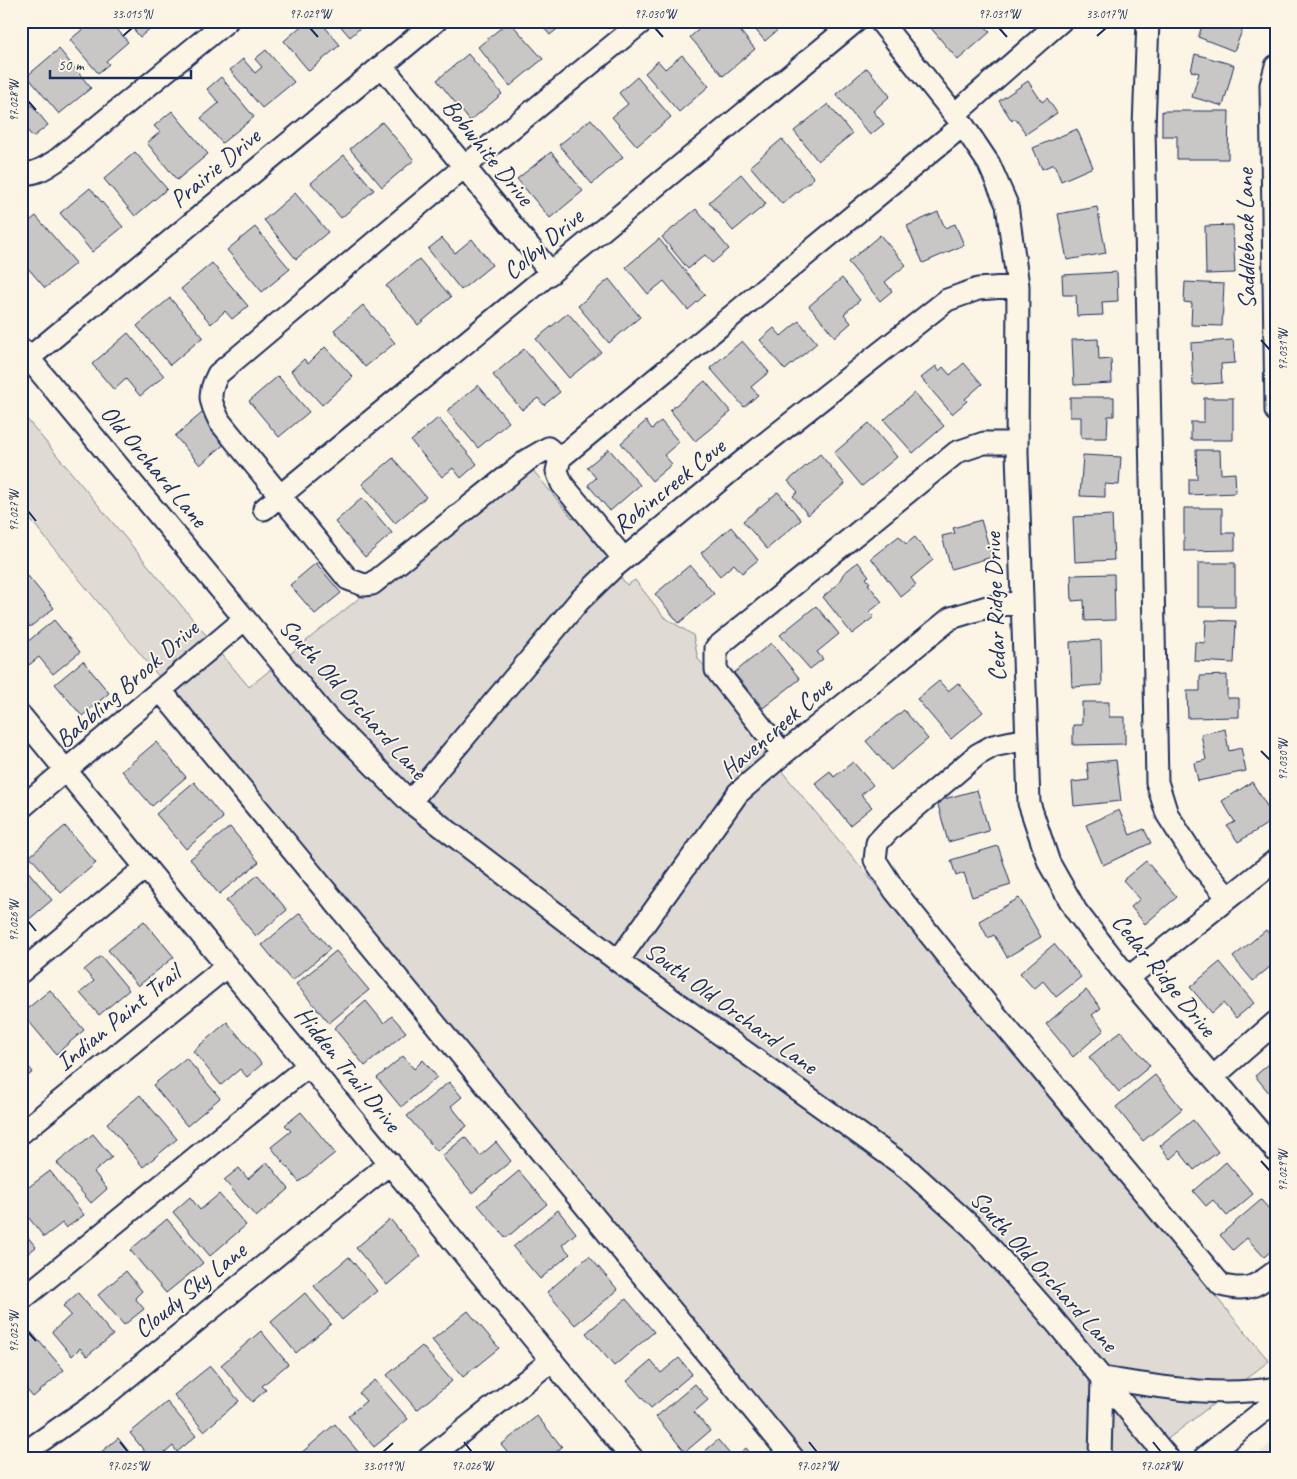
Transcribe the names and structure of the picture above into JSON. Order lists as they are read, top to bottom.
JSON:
{
  "streets": {
    "street": [
      "Bobwhite Drive",
      "Prairie Drive",
      "Saddleback Lane",
      "Colby Drive",
      "Old Orchard Lane",
      "Robincreek Cove",
      "Cedar Ridge Drive",
      "Babbling Brook Drive",
      "South Old Orchard Lane",
      "Havencreek Cove",
      "Indian Paint Trail",
      "Hidden Trail Drive",
      "Cloudy Sky Lane"
    ]
  },
  "crossings": [
    ["Bobwhite Drive", "Prairie Drive"],
    ["Bobwhite Drive", "Colby Drive"],
    ["Prairie Drive", "Old Orchard Lane"],
    ["Old Orchard Lane", "Babbling Brook Drive"],
    ["Old Orchard Lane", "South Old Orchard Lane"],
    ["Robincreek Cove", "Cedar Ridge Drive"],
    ["Robincreek Cove", "South Old Orchard Lane"],
    ["Cedar Ridge Drive", "Havencreek Cove"],
    ["Babbling Brook Drive", "South Old Orchard Lane"],
    ["Babbling Brook Drive", "Hidden Trail Drive"],
    ["South Old Orchard Lane", "Havencreek Cove"],
    ["Indian Paint Trail", "Hidden Trail Drive"],
    ["Hidden Trail Drive", "Cloudy Sky Lane"]
  ],
  "scale_bar": "50 m",
  "coordinates": [
    "33.015°N",
    "97.029°W",
    "97.030°W",
    "97.031°W",
    "33.017°N",
    "97.028°W",
    "97.027°W",
    "97.026°W",
    "97.025°W",
    "33.019°N"
  ]
}
